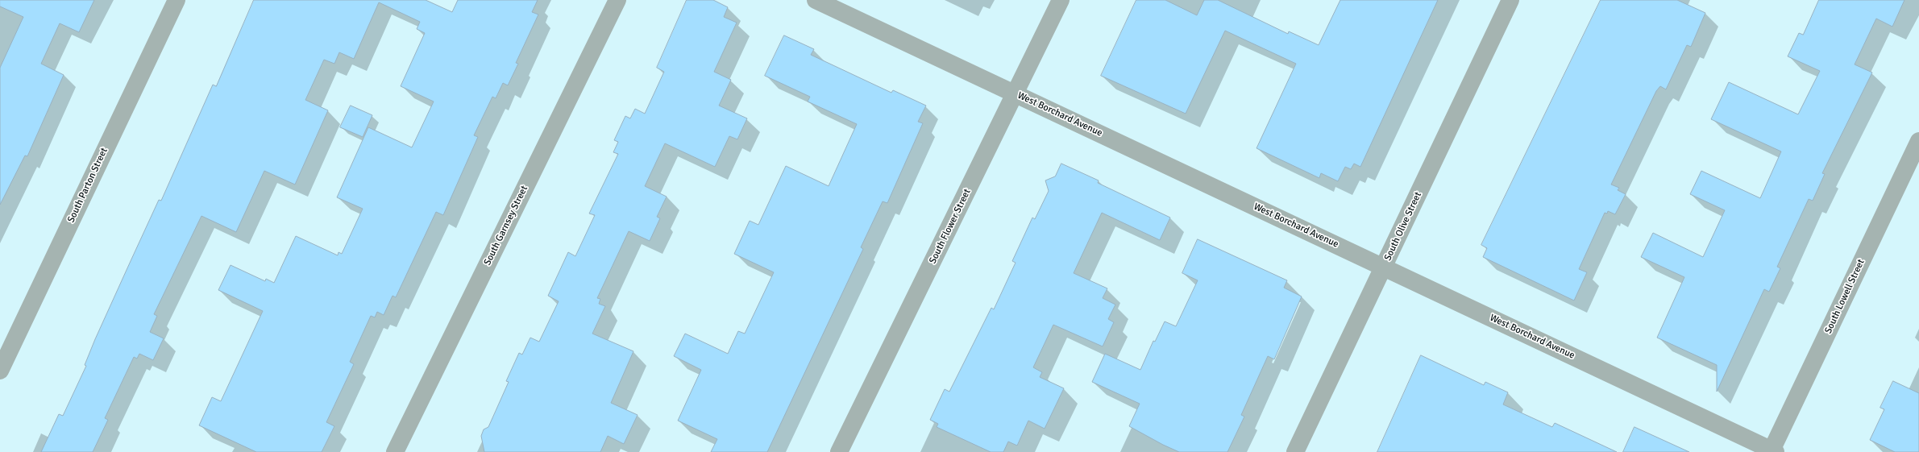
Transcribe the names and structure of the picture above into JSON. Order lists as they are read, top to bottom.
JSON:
{
  "streets": {
    "street": [
      "West Borchard Avenue",
      "South Parton Street",
      "South Garnsey Street",
      "South Flower Street",
      "South Olive Street",
      "South Lowell Street"
    ]
  },
  "crossings": [
    ["West Borchard Avenue", "South Flower Street"],
    ["West Borchard Avenue", "South Olive Street"],
    ["West Borchard Avenue", "South Lowell Street"]
  ]
}
